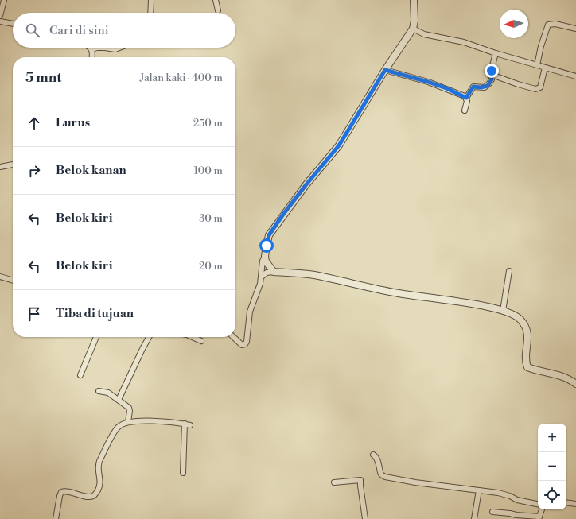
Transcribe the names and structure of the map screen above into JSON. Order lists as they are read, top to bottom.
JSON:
{
  "north": "left",
  "page": {
    "search": "Cari di sini",
    "heading": ["5 mnt", "Jalan kaki · 400 m"],
    "list": [
      ["Lurus", "250 m"],
      ["Belok kanan", "100 m"],
      ["Belok kiri", "30 m"],
      ["Belok kiri", "20 m"],
      "Tiba di tujuan"
    ],
    "map_buttons": ["+", "−"]
  }
}
